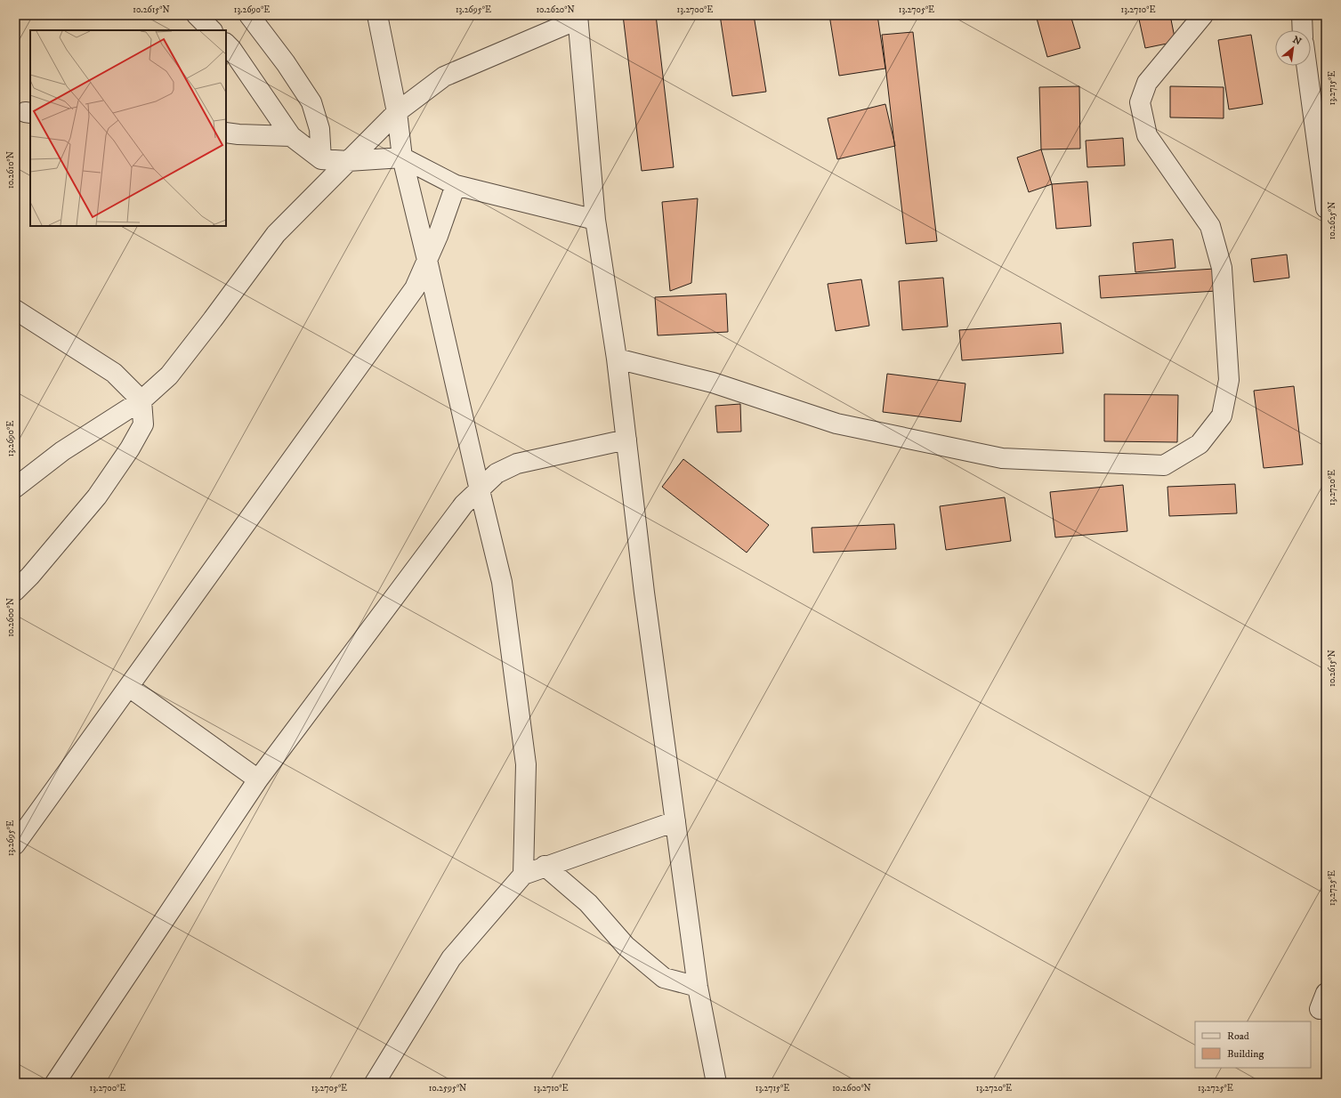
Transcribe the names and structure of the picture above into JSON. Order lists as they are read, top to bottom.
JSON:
{
  "legend": ["Road", "Building"],
  "north": "top right",
  "coordinates": [
    "10.2615°N",
    "13.2690°E",
    "13.2695°E",
    "10.2620°N",
    "13.2700°E",
    "13.2705°E",
    "13.2710°E",
    "13.2715°E",
    "10.2610°N",
    "10.2625°N",
    "13.2720°E",
    "10.2600°N",
    "13.2725°E",
    "10.2595°N"
  ]
}
